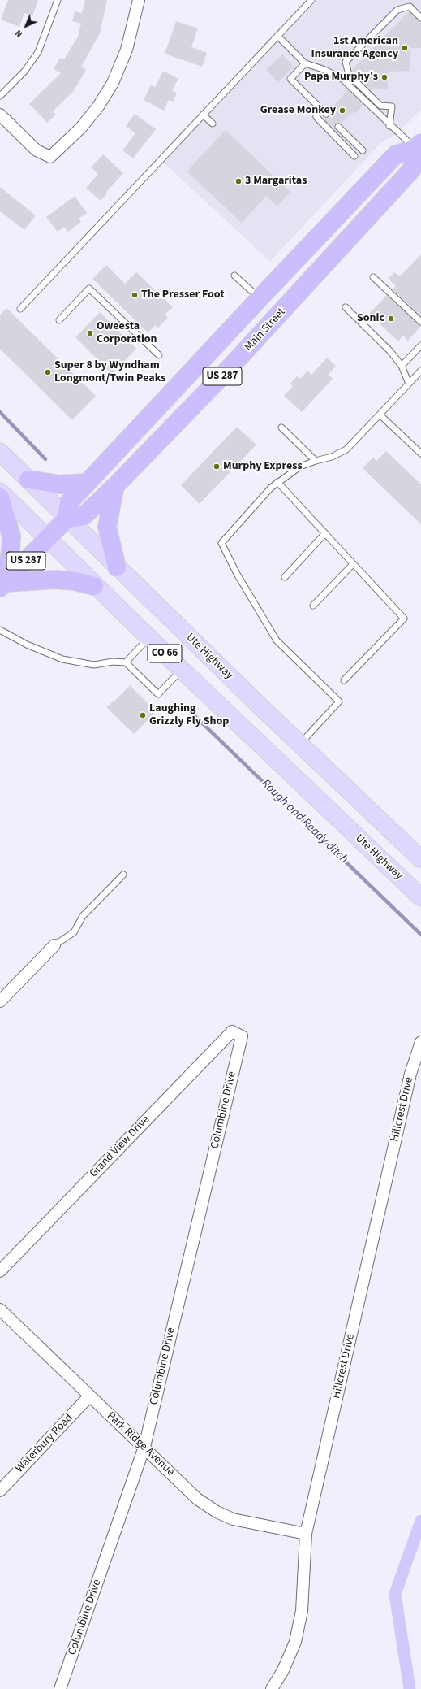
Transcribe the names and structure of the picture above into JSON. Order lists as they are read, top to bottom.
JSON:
{
  "streets": {
    "highway": ["Main Street", "US 287"],
    "main road": ["CO 66", "Ute Highway"],
    "street": [
      "Hillcrest Drive",
      "Columbine Drive",
      "Grand View Drive",
      "Waterbury Road",
      "Park Ridge Avenue"
    ]
  },
  "crossings": [
    ["Main Street", "US 287"],
    ["Main Street", "Ute Highway"],
    ["US 287", "Ute Highway"],
    ["Hillcrest Drive", "Park Ridge Avenue"],
    ["Columbine Drive", "Grand View Drive"],
    ["Columbine Drive", "Park Ridge Avenue"],
    ["Waterbury Road", "Park Ridge Avenue"]
  ],
  "water": ["Rough and Ready ditch"],
  "places": [
    "1st American Insurance Agency",
    "Papa Murphy's",
    "Grease Monkey",
    "3 Margaritas",
    "The Presser Foot",
    "Sonic",
    "Oweesta Corporation",
    "Super 8 by Wyndham Longmont/Twin Peaks",
    "Murphy Express",
    "Laughing Grizzly Fly Shop"
  ],
  "north": "bottom left"
}
